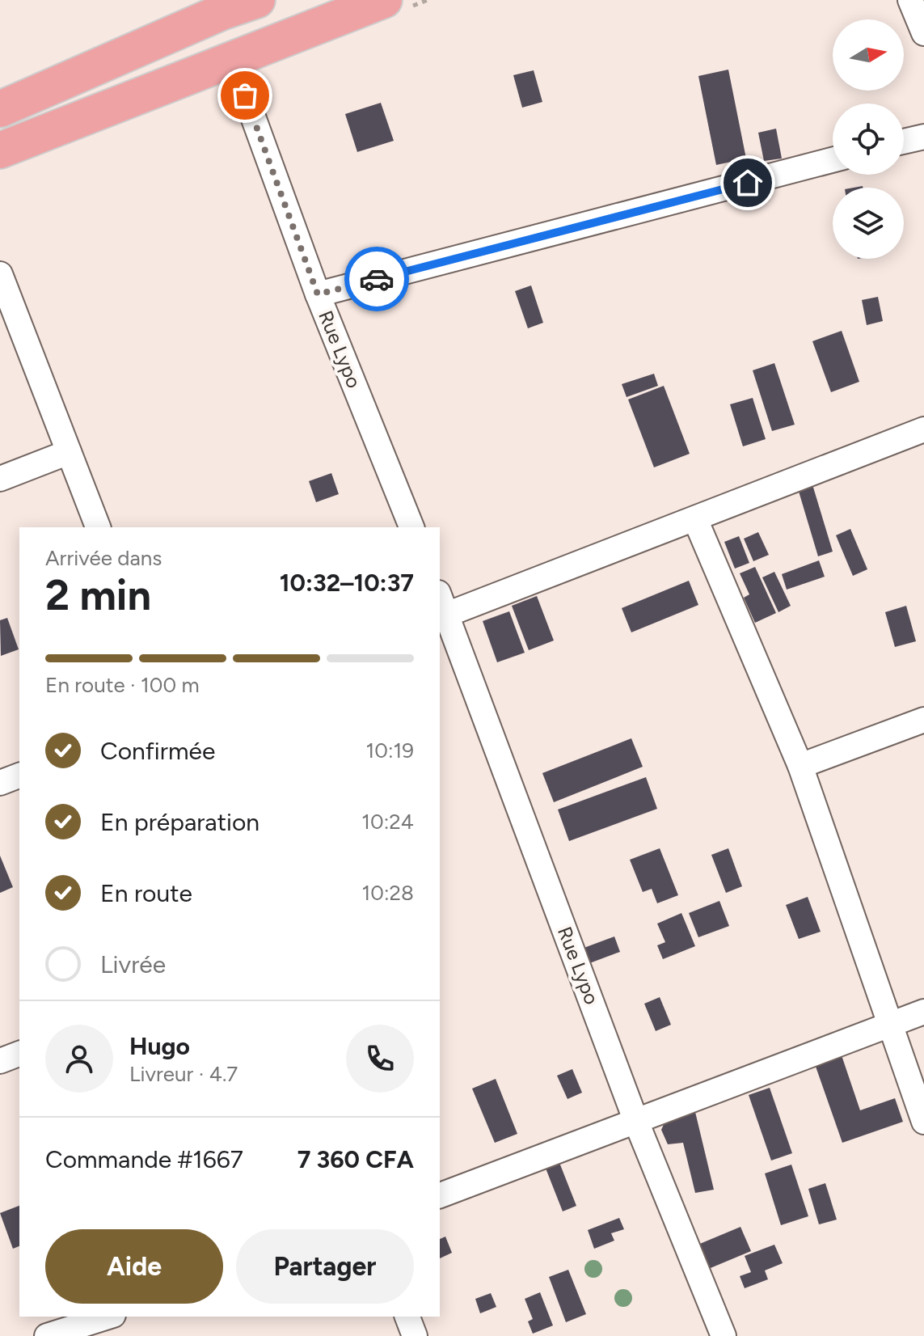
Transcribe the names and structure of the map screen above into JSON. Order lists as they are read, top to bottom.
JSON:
{
  "streets": {
    "street": ["Rue Lypo"]
  },
  "north": "right",
  "page": {
    "heading": ["2 min", "Arrivée dans", "10:32–10:37"],
    "panel": [
      "Hugo",
      "Livreur · 4.7",
      "Commande #1667",
      "7 360 CFA"
    ],
    "bar": "En route · 100 m",
    "list": [
      ["Confirmée", "10:19"],
      ["En préparation", "10:24"],
      ["En route", "10:28"],
      "Livrée"
    ],
    "buttons": ["Aide", "Partager"]
  }
}
